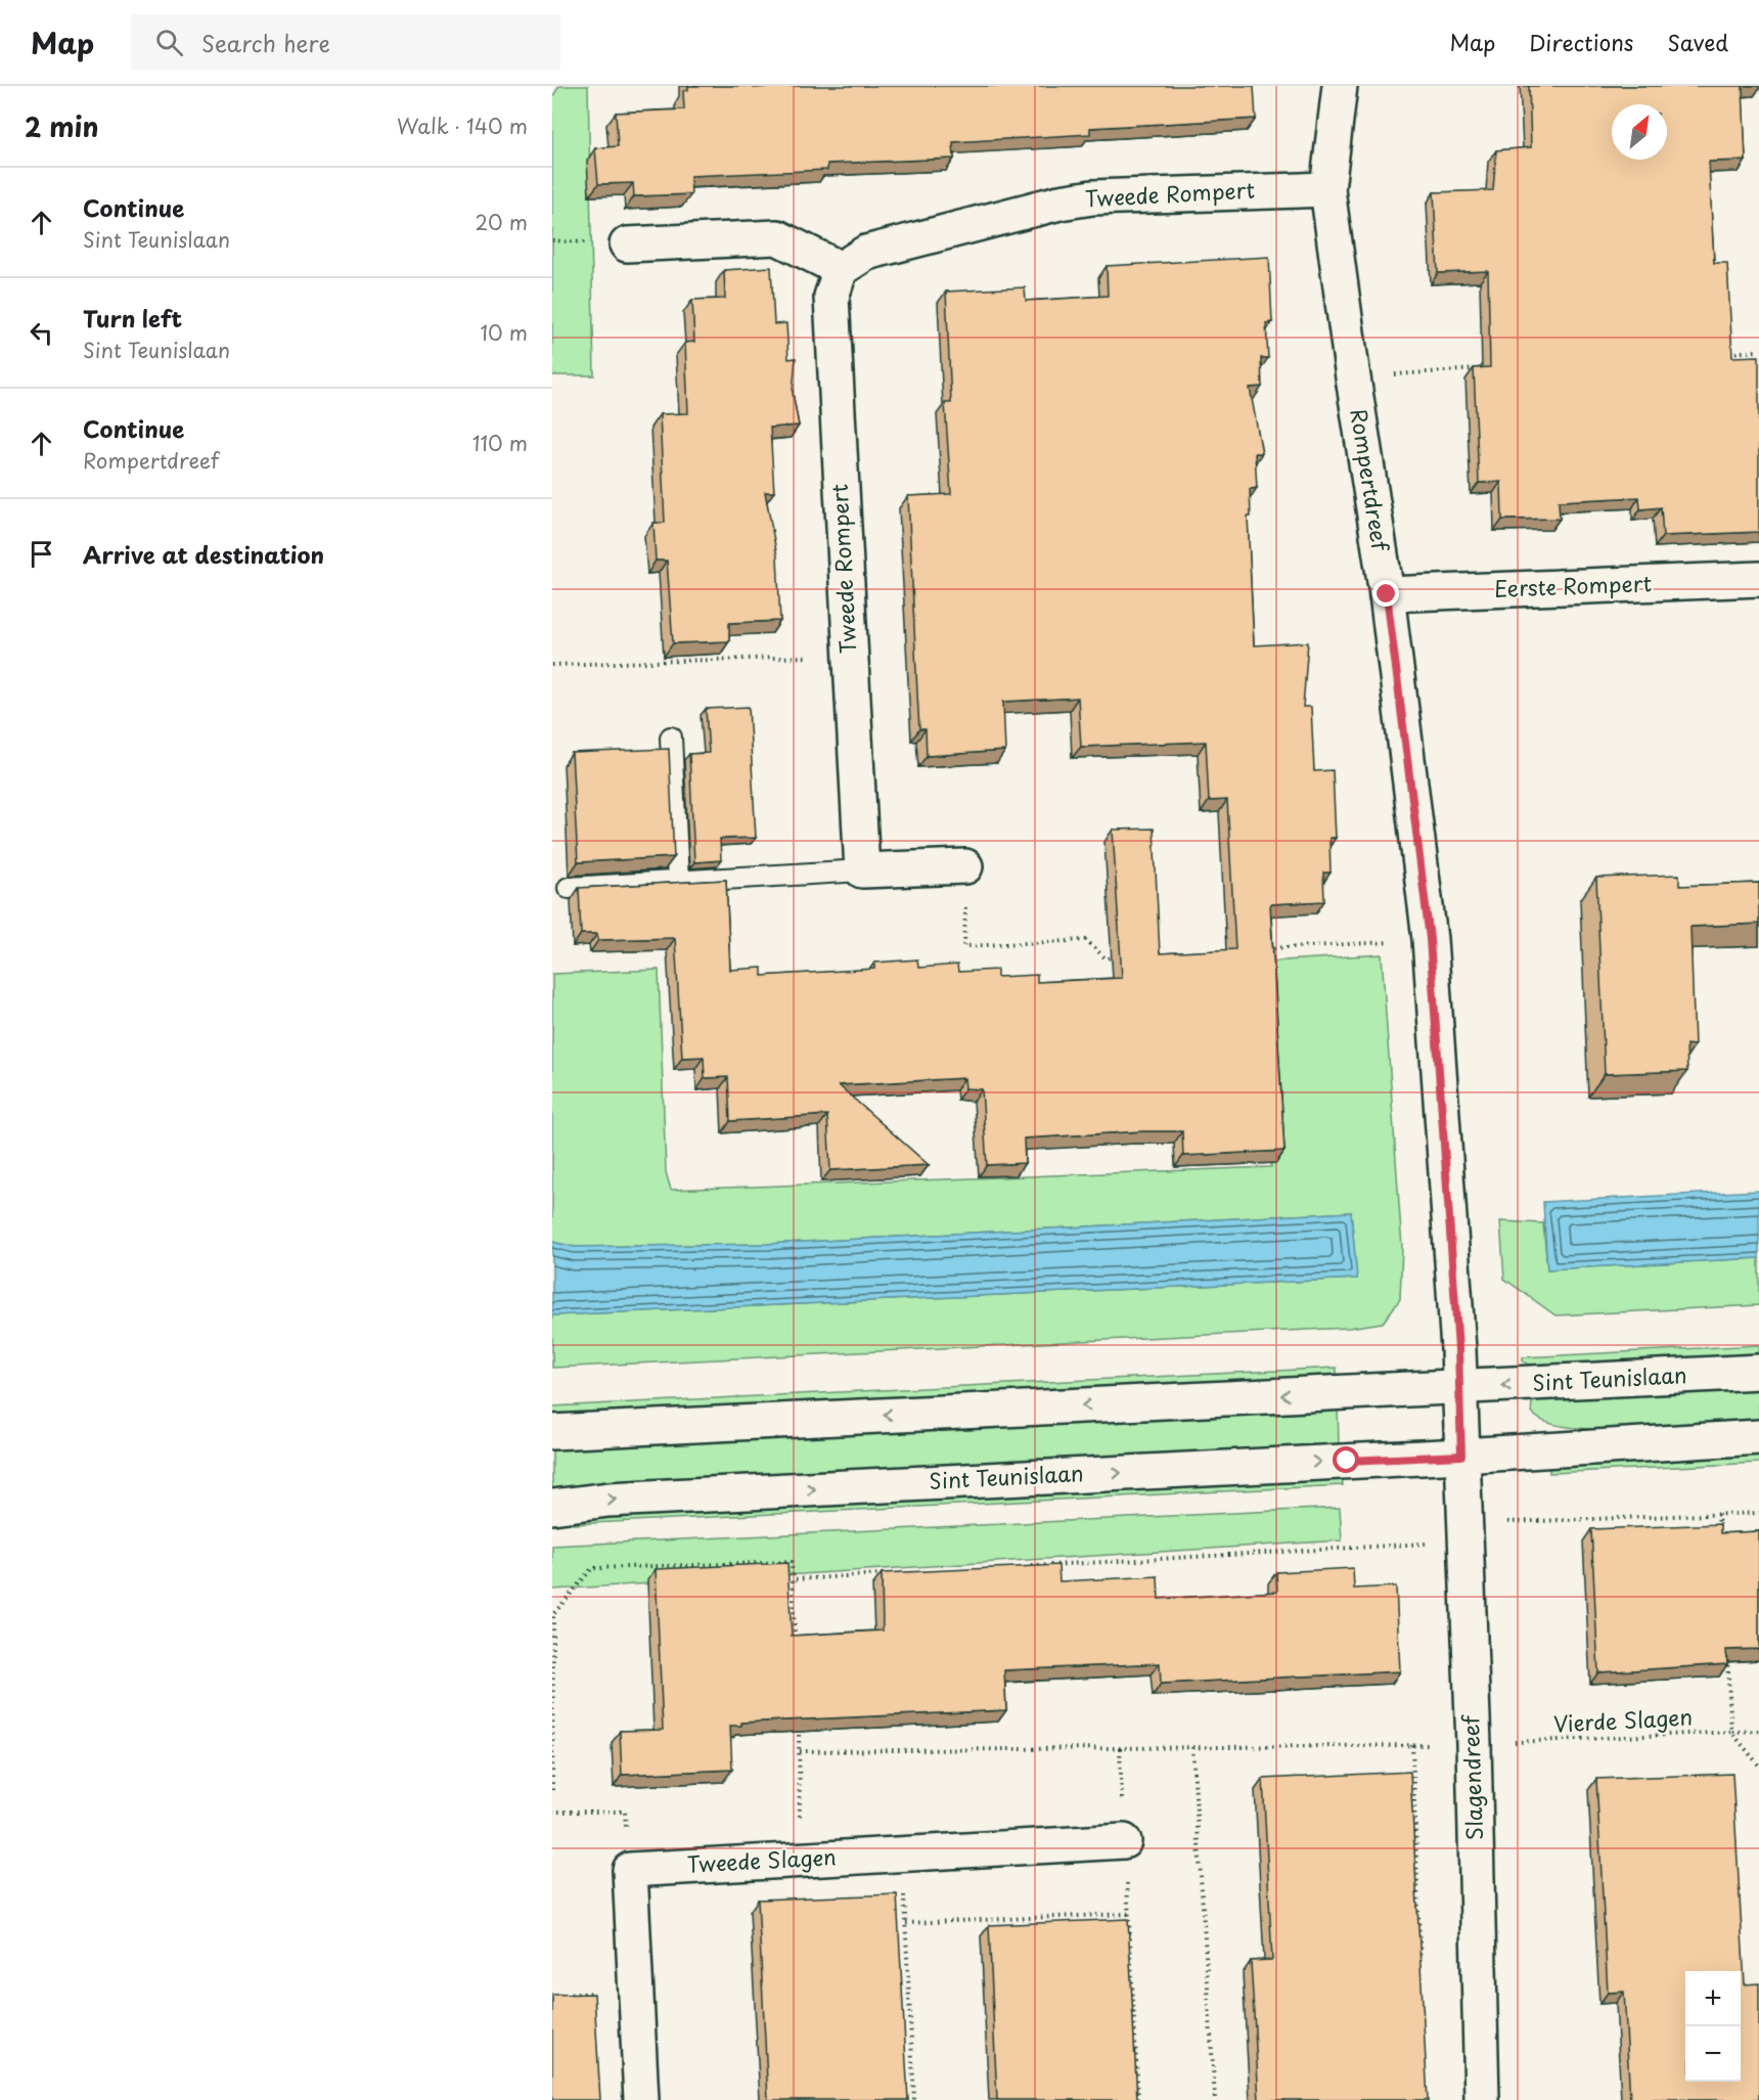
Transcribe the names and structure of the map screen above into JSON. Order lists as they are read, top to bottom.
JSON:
{
  "streets": {
    "street": [
      "Tweede Rompert",
      "Rompertdreef",
      "Eerste Rompert",
      "Sint Teunislaan",
      "Slagendreef",
      "Tweede Slagen"
    ],
    "path": ["Vierde Slagen"]
  },
  "crossings": [
    ["Tweede Rompert", "Rompertdreef"],
    ["Rompertdreef", "Eerste Rompert"],
    ["Rompertdreef", "Sint Teunislaan"],
    ["Sint Teunislaan", "Slagendreef"],
    ["Vierde Slagen", "Slagendreef"]
  ],
  "north": "top right",
  "page": {
    "header": "Map",
    "search": "Search here",
    "nav": ["Map", "Directions", "Saved"],
    "heading": ["2 min", "Walk · 140 m"],
    "list": [
      ["Continue", "Sint Teunislaan", "20 m"],
      ["Turn left", "Sint Teunislaan", "10 m"],
      ["Continue", "Rompertdreef", "110 m"],
      "Arrive at destination"
    ],
    "map_buttons": ["+", "−"]
  }
}
